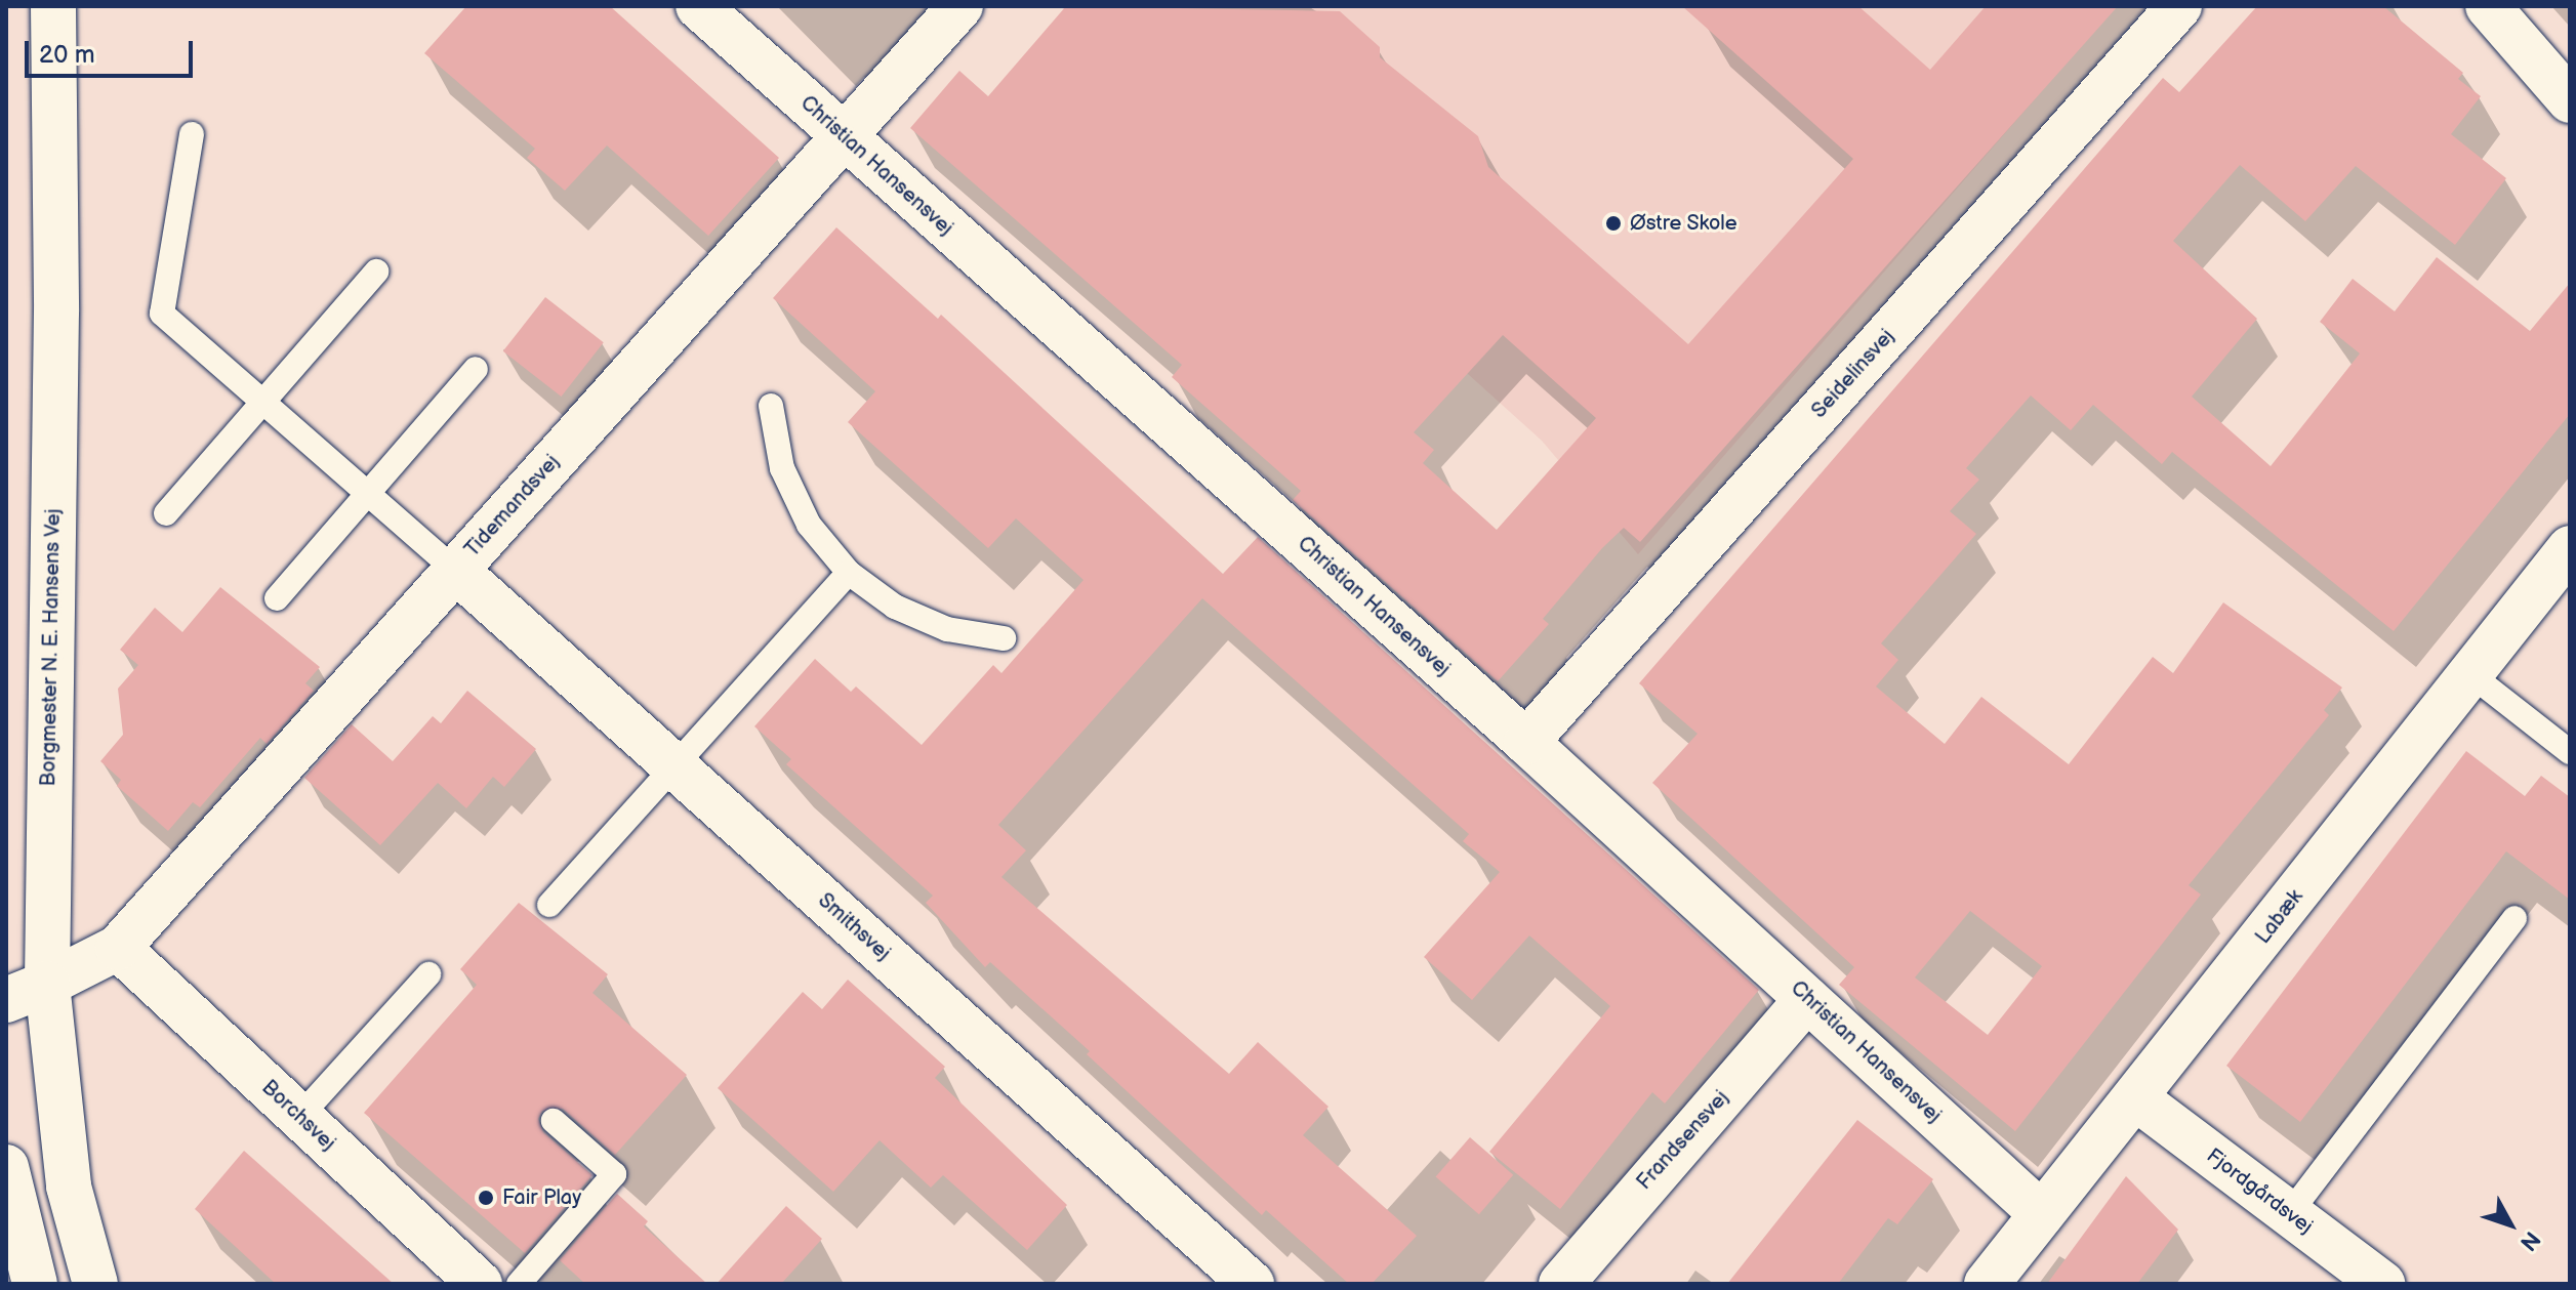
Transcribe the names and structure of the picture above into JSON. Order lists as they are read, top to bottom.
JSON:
{
  "streets": {
    "street": [
      "Christian Hansensvej",
      "Seidelinsvej",
      "Tidemandsvej",
      "Borgmester N. E. Hansens Vej",
      "Labæk",
      "Smithsvej",
      "Borchsvej",
      "Frandsensvej",
      "Fjordgårdsvej"
    ]
  },
  "crossings": [
    ["Christian Hansensvej", "Seidelinsvej"],
    ["Christian Hansensvej", "Tidemandsvej"],
    ["Christian Hansensvej", "Labæk"],
    ["Christian Hansensvej", "Frandsensvej"],
    ["Tidemandsvej", "Borgmester N. E. Hansens Vej"],
    ["Tidemandsvej", "Smithsvej"],
    ["Tidemandsvej", "Borchsvej"],
    ["Labæk", "Fjordgårdsvej"]
  ],
  "places": ["Østre Skole", "Fair Play"],
  "scale_bar": "20 m",
  "north": "bottom right"
}
